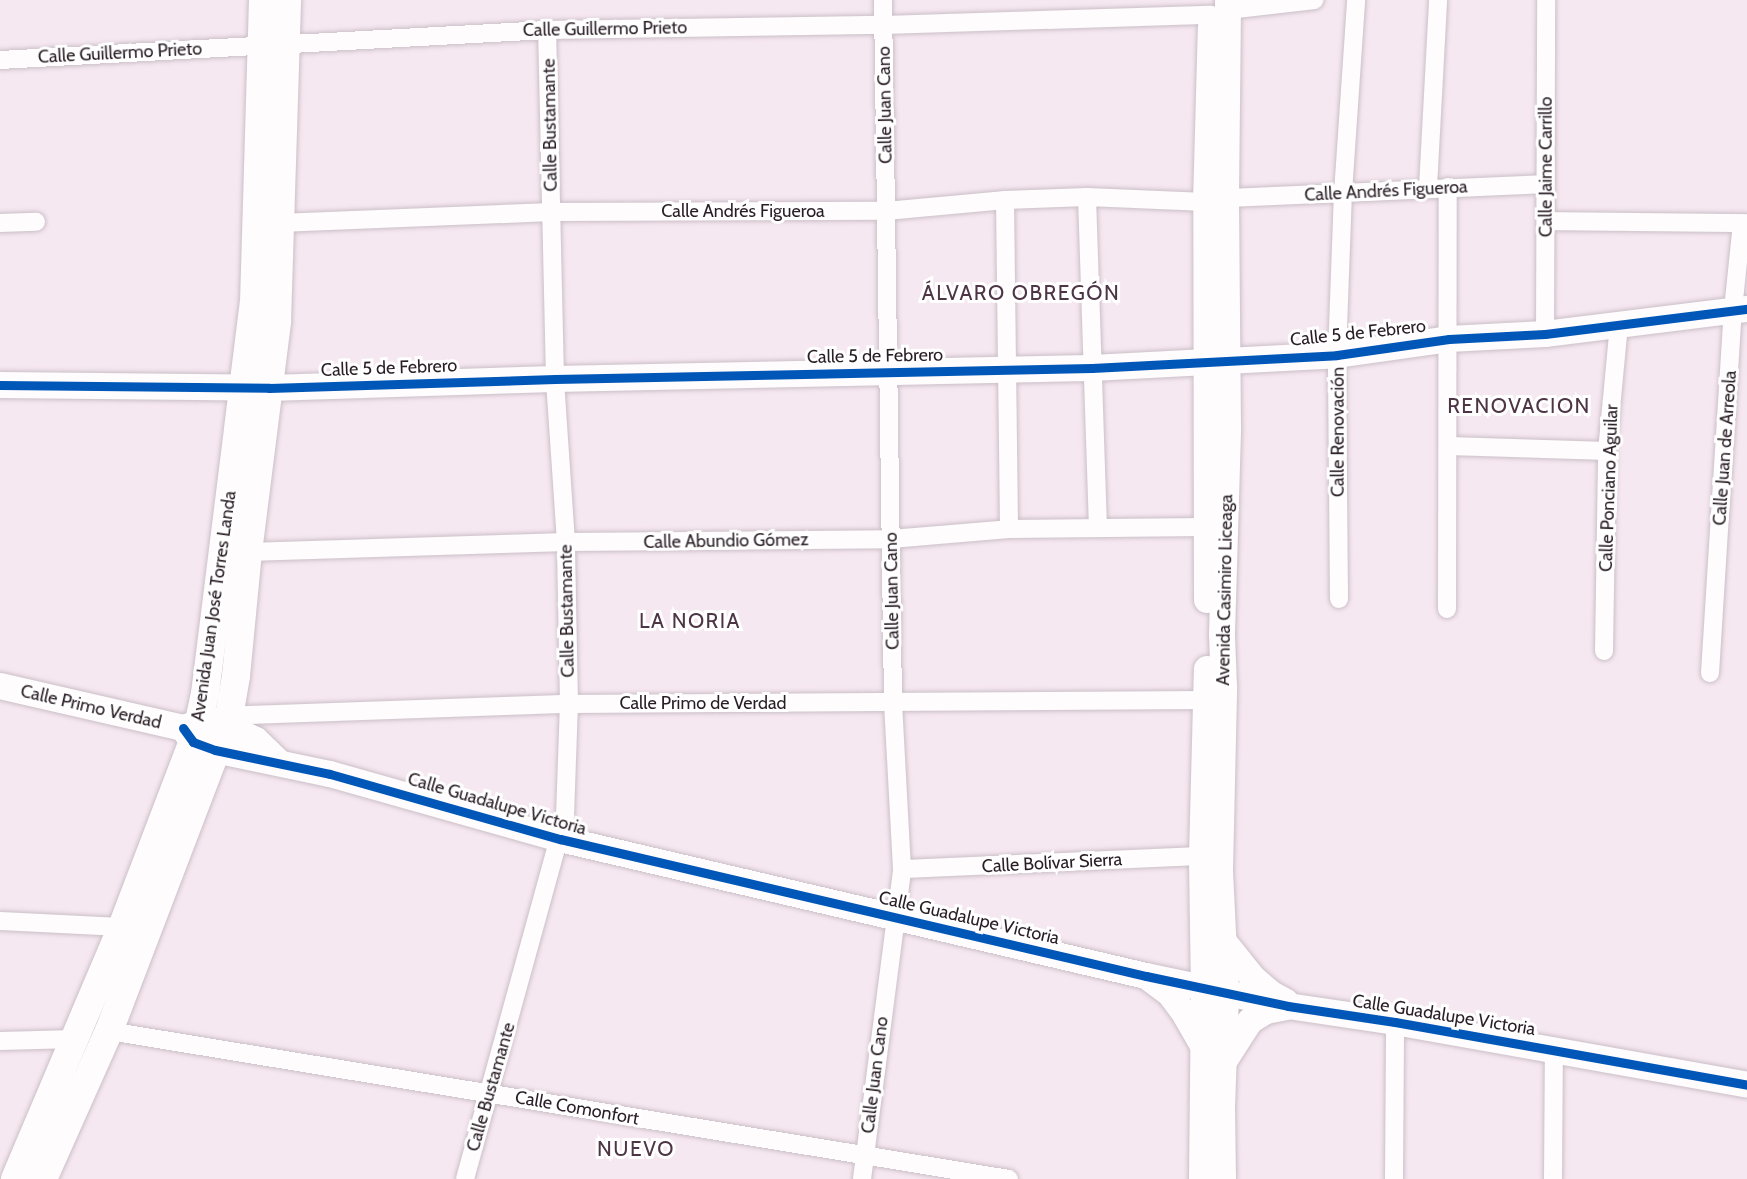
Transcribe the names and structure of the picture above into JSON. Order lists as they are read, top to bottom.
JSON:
{
  "streets": {
    "main road": ["Avenida Juan José Torres Landa"],
    "street": [
      "Calle Guillermo Prieto",
      "Calle Juan Cano",
      "Calle Bustamante",
      "Calle Jaime Carrillo",
      "Calle Andrés Figueroa",
      "Calle 5 de Febrero",
      "Calle Renovación",
      "Calle Juan de Arreola",
      "Calle Ponciano Aguilar",
      "Calle Abundio Gómez",
      "Avenida Casimiro Liceaga",
      "Calle Primo de Verdad",
      "Calle Primo Verdad",
      "Calle Guadalupe Victoria",
      "Calle Bolívar Sierra",
      "Calle Comonfort"
    ]
  },
  "crossings": [
    ["Calle Guillermo Prieto", "Calle Juan Cano"],
    ["Calle Guillermo Prieto", "Calle Bustamante"],
    ["Calle Guillermo Prieto", "Avenida Casimiro Liceaga"],
    ["Calle Guillermo Prieto", "Avenida Juan José Torres Landa"],
    ["Calle Juan Cano", "Calle Andrés Figueroa"],
    ["Calle Juan Cano", "Calle 5 de Febrero"],
    ["Calle Juan Cano", "Calle Abundio Gómez"],
    ["Calle Juan Cano", "Calle Primo de Verdad"],
    ["Calle Juan Cano", "Calle Guadalupe Victoria"],
    ["Calle Juan Cano", "Calle Bolívar Sierra"],
    ["Calle Juan Cano", "Calle Comonfort"],
    ["Calle Bustamante", "Calle Andrés Figueroa"],
    ["Calle Bustamante", "Calle 5 de Febrero"],
    ["Calle Bustamante", "Calle Abundio Gómez"],
    ["Calle Bustamante", "Calle Primo de Verdad"],
    ["Calle Bustamante", "Calle Guadalupe Victoria"],
    ["Calle Bustamante", "Calle Comonfort"],
    ["Calle Jaime Carrillo", "Calle Andrés Figueroa"],
    ["Calle Jaime Carrillo", "Calle 5 de Febrero"],
    ["Calle Andrés Figueroa", "Calle Renovación"],
    ["Calle Andrés Figueroa", "Avenida Casimiro Liceaga"],
    ["Calle Andrés Figueroa", "Avenida Juan José Torres Landa"],
    ["Calle 5 de Febrero", "Calle Renovación"],
    ["Calle 5 de Febrero", "Calle Juan de Arreola"],
    ["Calle 5 de Febrero", "Calle Ponciano Aguilar"],
    ["Calle 5 de Febrero", "Avenida Casimiro Liceaga"],
    ["Calle 5 de Febrero", "Avenida Juan José Torres Landa"],
    ["Calle Abundio Gómez", "Avenida Casimiro Liceaga"],
    ["Calle Abundio Gómez", "Avenida Juan José Torres Landa"],
    ["Avenida Casimiro Liceaga", "Calle Primo de Verdad"],
    ["Avenida Casimiro Liceaga", "Calle Guadalupe Victoria"],
    ["Avenida Casimiro Liceaga", "Calle Bolívar Sierra"],
    ["Avenida Juan José Torres Landa", "Calle Primo de Verdad"],
    ["Avenida Juan José Torres Landa", "Calle Primo Verdad"],
    ["Avenida Juan José Torres Landa", "Calle Guadalupe Victoria"],
    ["Avenida Juan José Torres Landa", "Calle Comonfort"],
    ["Calle Primo de Verdad", "Calle Primo Verdad"],
    ["Calle Primo de Verdad", "Calle Guadalupe Victoria"],
    ["Calle Primo Verdad", "Calle Guadalupe Victoria"]
  ],
  "districts": [
    "ÁLVARO OBREGÓN",
    "RENOVACION",
    "LA NORIA",
    "NUEVO"
  ]
}
